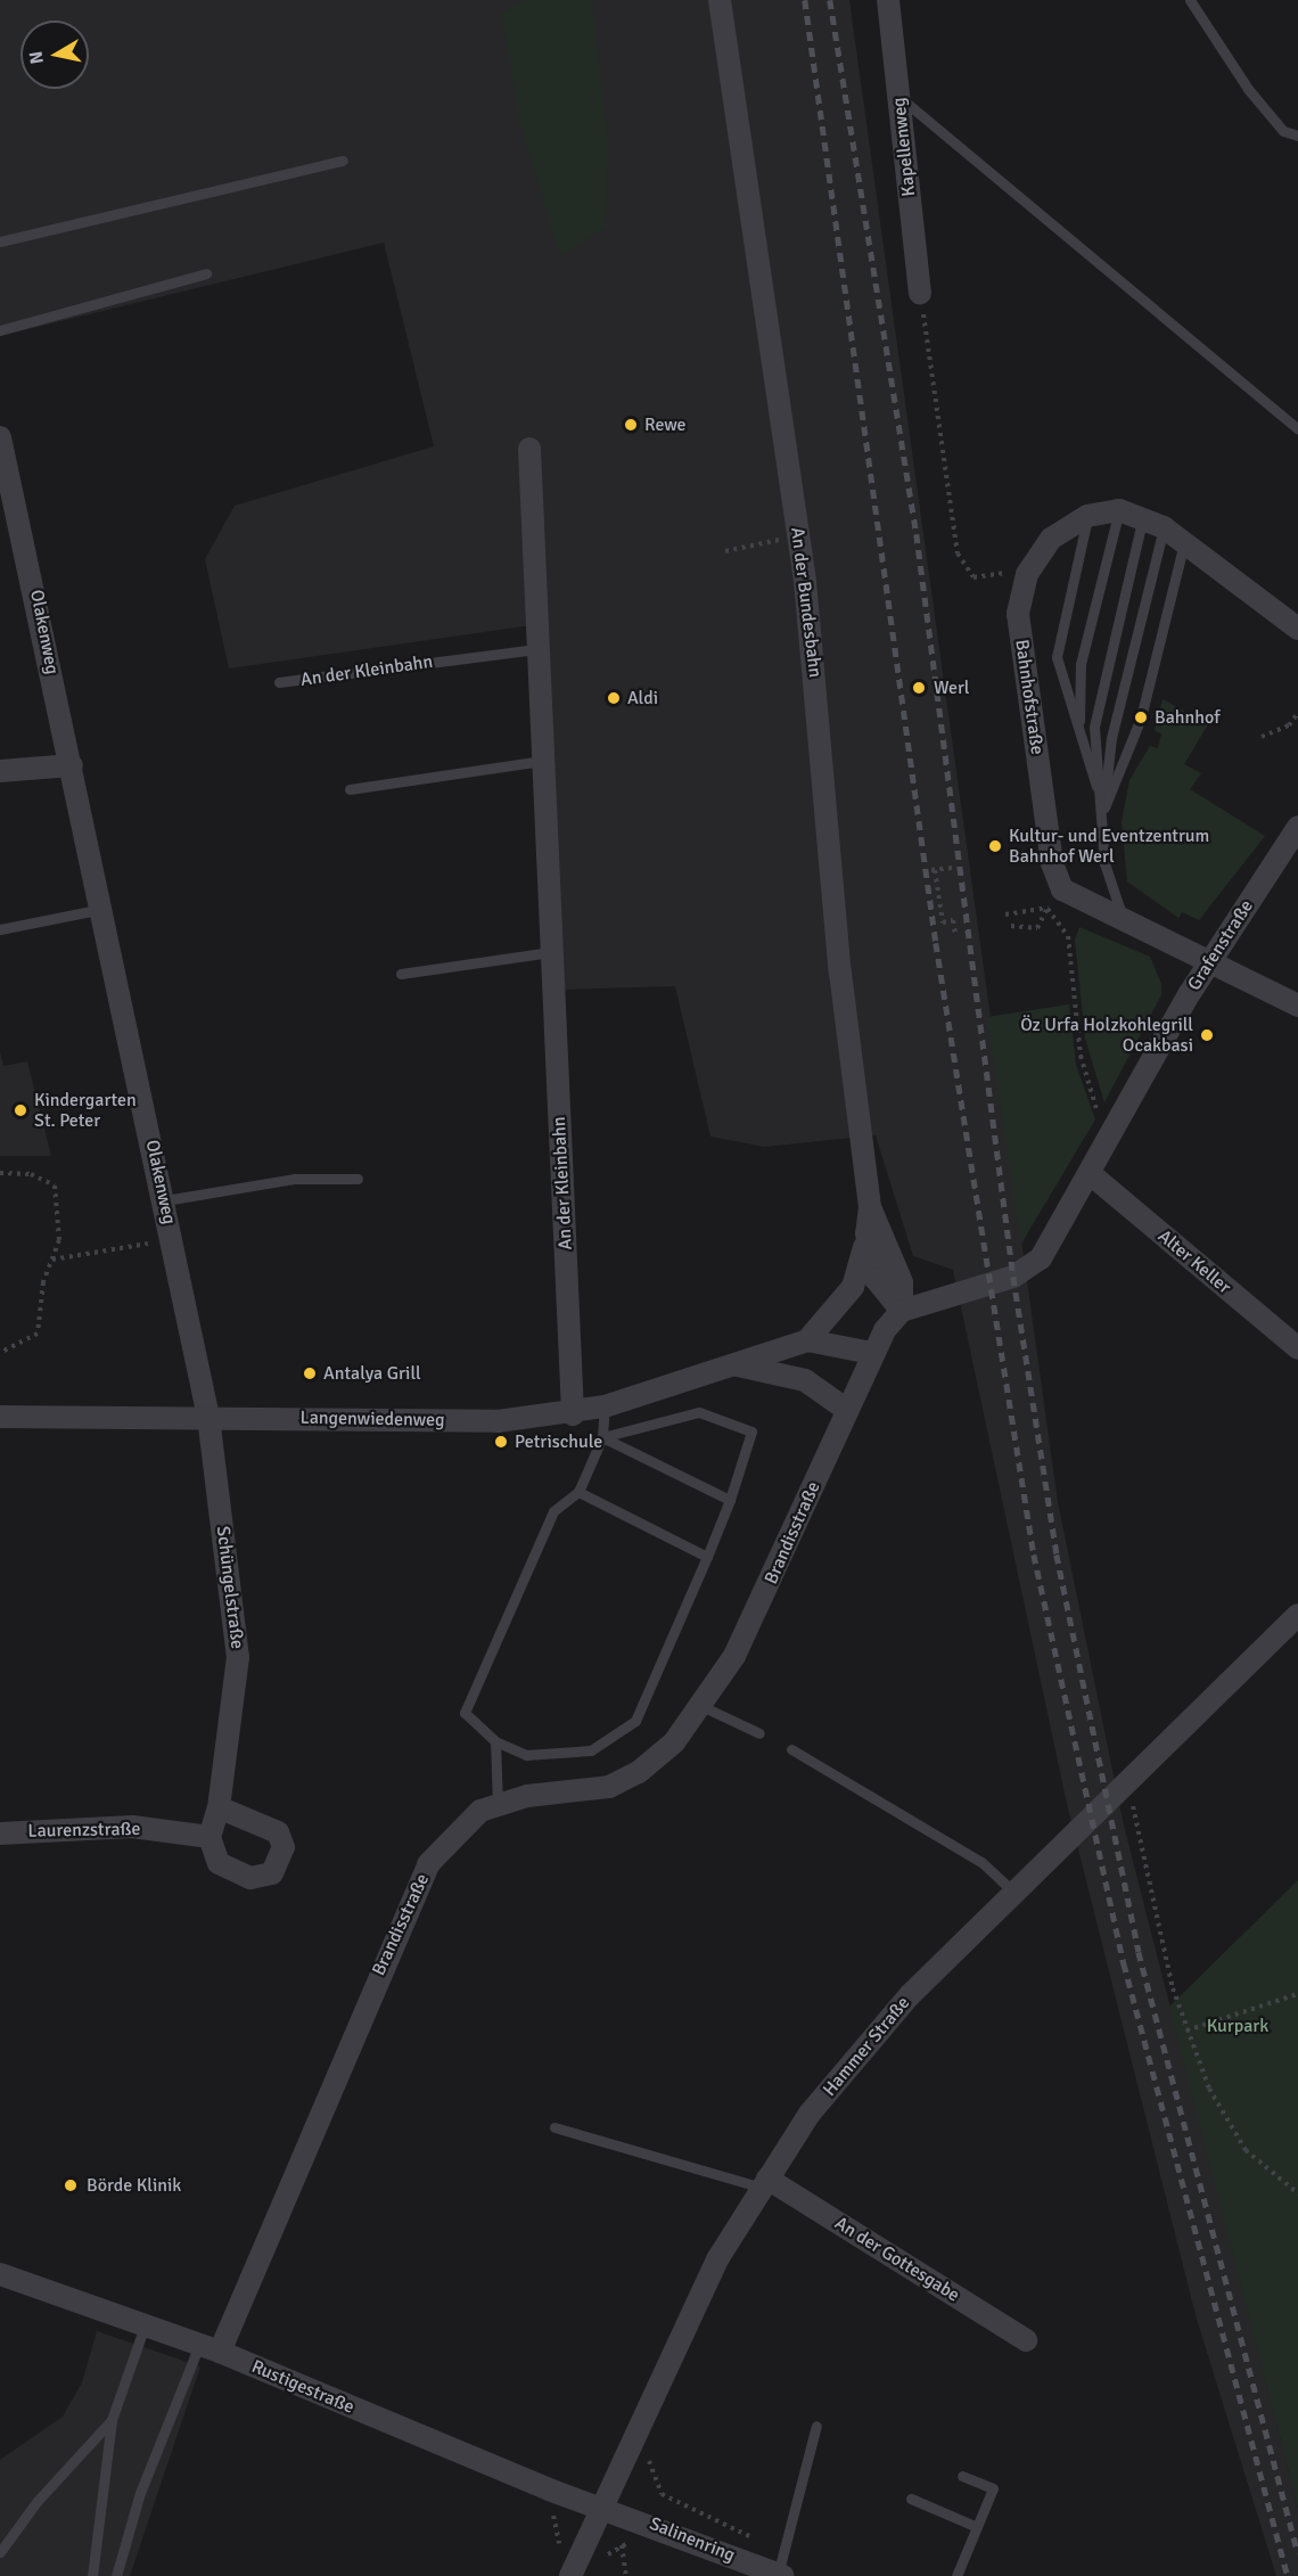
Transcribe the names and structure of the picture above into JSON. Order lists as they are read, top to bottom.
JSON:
{
  "streets": {
    "street": [
      "Kapellenweg",
      "An der Bundesbahn",
      "Olakenweg",
      "An der Kleinbahn",
      "Bahnhofstraße",
      "Grafenstraße",
      "Alter Keller",
      "Langenwiedenweg",
      "Brandisstraße",
      "Schüngelstraße",
      "Laurenzstraße",
      "Hammer Straße",
      "An der Gottesgabe",
      "Rustigestraße",
      "Salinenring"
    ]
  },
  "crossings": [
    ["Olakenweg", "Langenwiedenweg"],
    ["Olakenweg", "Schüngelstraße"],
    ["An der Kleinbahn", "Langenwiedenweg"],
    ["Bahnhofstraße", "Grafenstraße"],
    ["Grafenstraße", "Alter Keller"],
    ["Langenwiedenweg", "Brandisstraße"],
    ["Langenwiedenweg", "Schüngelstraße"],
    ["Brandisstraße", "Rustigestraße"],
    ["Schüngelstraße", "Laurenzstraße"],
    ["Hammer Straße", "An der Gottesgabe"],
    ["Hammer Straße", "Rustigestraße"],
    ["Hammer Straße", "Salinenring"],
    ["Rustigestraße", "Salinenring"]
  ],
  "parks": ["Kurpark"],
  "places": [
    "Rewe",
    "Werl",
    "Aldi",
    "Bahnhof",
    "Kultur- und Eventzentrum Bahnhof Werl",
    "Öz Urfa Holzkohlegrill Ocakbasi",
    "Kindergarten St. Peter",
    "Antalya Grill",
    "Petrischule",
    "Börde Klinik"
  ],
  "north": "left"
}
